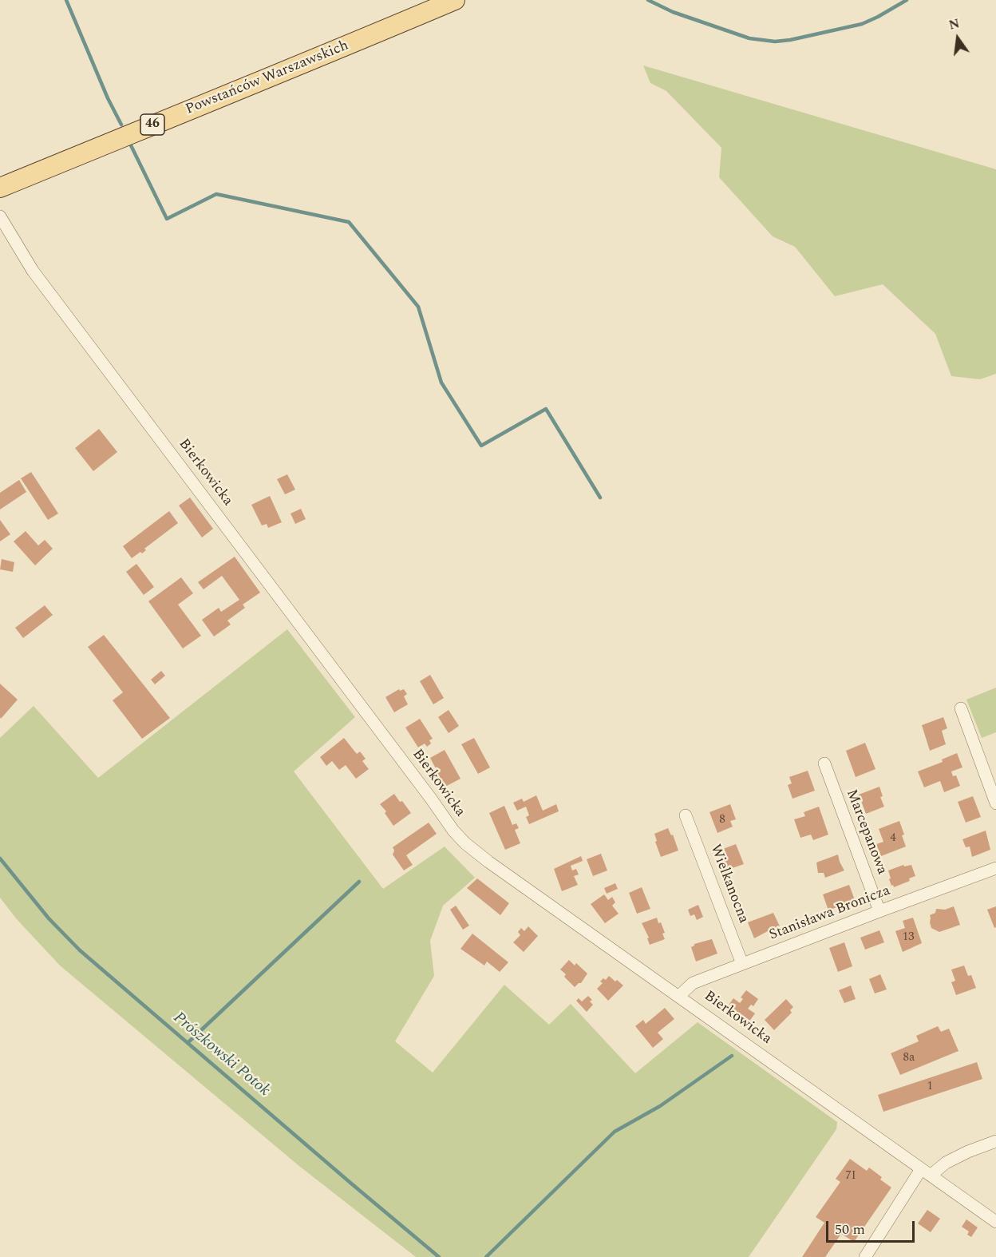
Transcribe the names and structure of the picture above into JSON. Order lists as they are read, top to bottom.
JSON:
{
  "streets": {
    "main road": ["Powstańców Warszawskich", "46"],
    "street": [
      "Bierkowicka",
      "Marcepanowa",
      "Wielkanocna",
      "Stanisława Bronicza"
    ]
  },
  "crossings": [
    ["Bierkowicka", "Stanisława Bronicza"],
    ["Marcepanowa", "Stanisława Bronicza"],
    ["Wielkanocna", "Stanisława Bronicza"]
  ],
  "water": ["Prószkowski Potok"],
  "house_numbers": [
    "8",
    "4",
    "13",
    "8a",
    "1",
    "7I"
  ],
  "scale_bar": "50 m",
  "north": "top"
}
